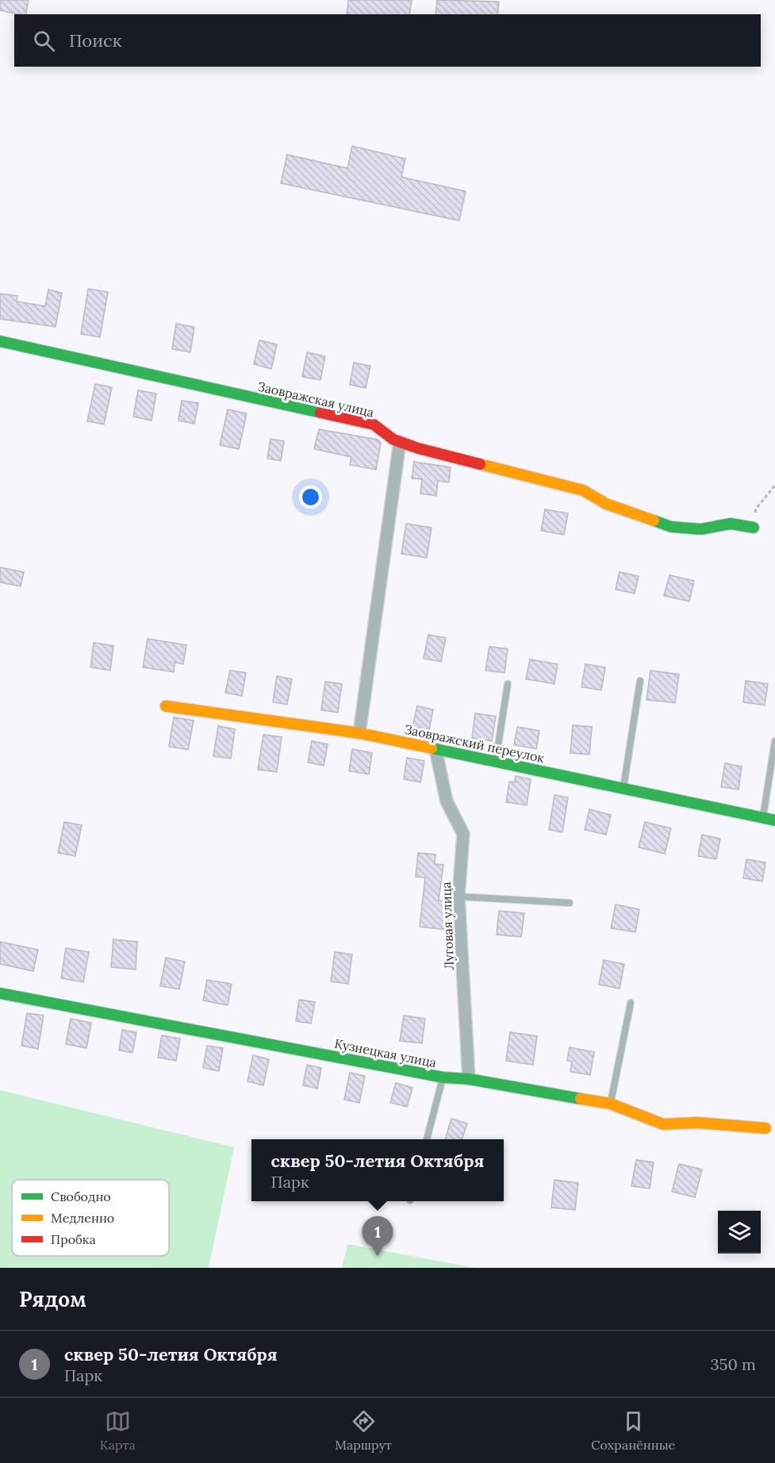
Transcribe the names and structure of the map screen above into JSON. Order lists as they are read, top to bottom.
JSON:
{
  "streets": {
    "street": [
      "Заовражская улица",
      "Заовражский переулок",
      "Луговая улица",
      "Кузнецкая улица"
    ]
  },
  "crossings": [
    ["Заовражский переулок", "Луговая улица"],
    ["Луговая улица", "Кузнецкая улица"]
  ],
  "legend": ["Свободно", "Медленно", "Пробка"],
  "page": {
    "search": "Поиск",
    "popup": ["сквер 50-летия Октября", "Парк"],
    "pins": "1",
    "heading": "Рядом",
    "list": [
      {
        "mark": "1",
        "name": "сквер 50-летия Октября",
        "note": "Парк",
        "value": "350 m"
      }
    ],
    "nav": ["Карта", "Маршрут", "Сохранённые"]
  }
}
